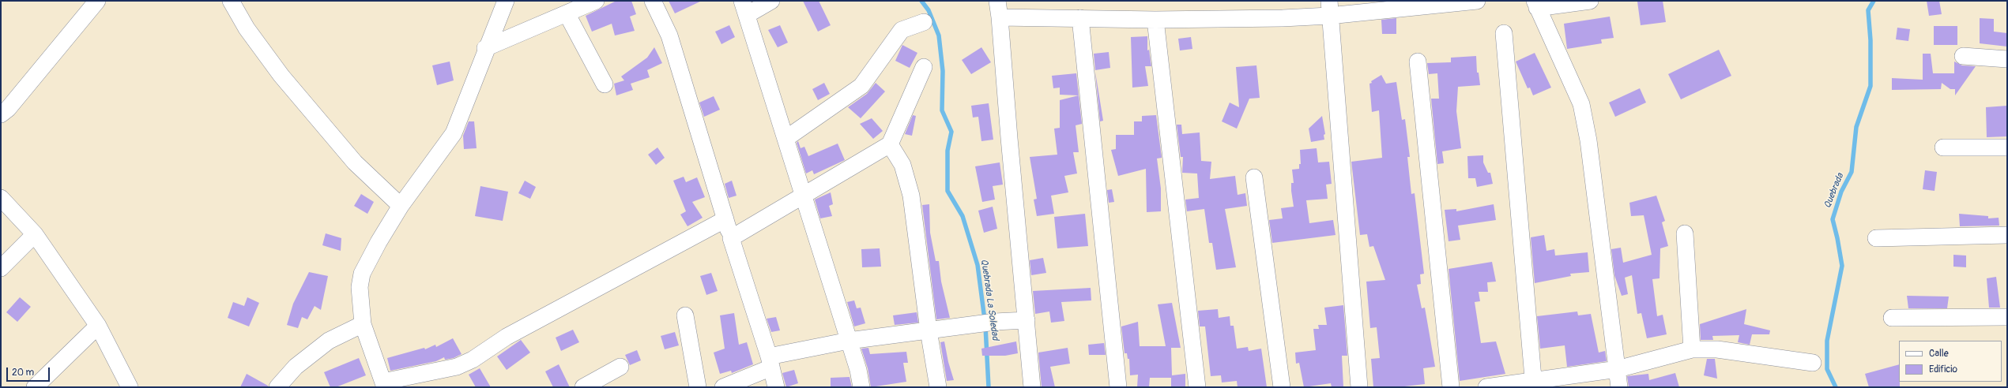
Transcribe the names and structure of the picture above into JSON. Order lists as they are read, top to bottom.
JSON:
{
  "water": ["Quebrada", "Quebrada La Soledad"],
  "legend": ["Calle", "Edificio"],
  "scale_bar": "20 m"
}
